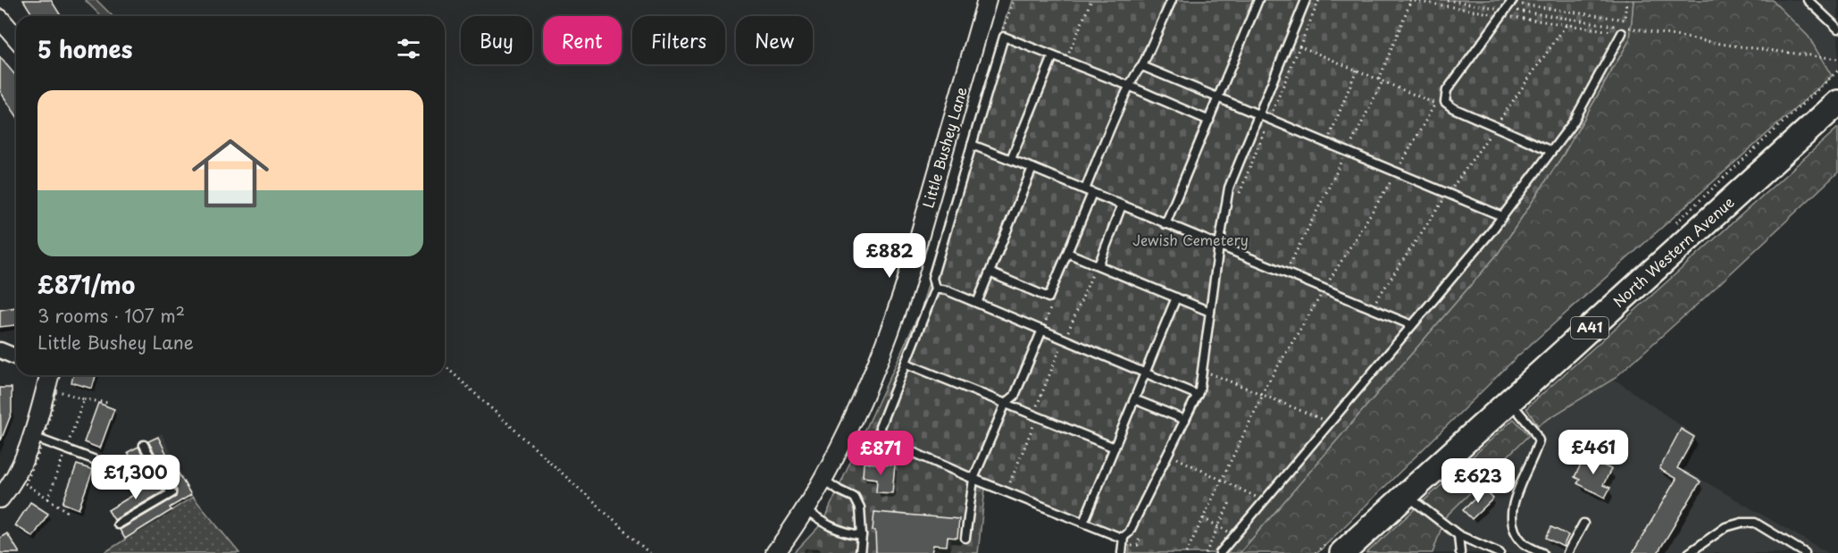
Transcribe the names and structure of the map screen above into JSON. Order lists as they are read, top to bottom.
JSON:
{
  "streets": {
    "highway": ["North Western Avenue", "A41"],
    "street": ["Little Bushey Lane"]
  },
  "parks": ["Jewish Cemetery"],
  "page": {
    "chip": [
      "Buy",
      "Rent",
      "Filters",
      "New"
    ],
    "heading": "5 homes",
    "list": [
      {
        "name": "£871/mo",
        "note": "3 rooms · 107 m² · Little Bushey Lane"
      }
    ],
    "price": [
      "£882",
      "£461",
      "£871",
      "£1,300",
      "£623"
    ]
  }
}
